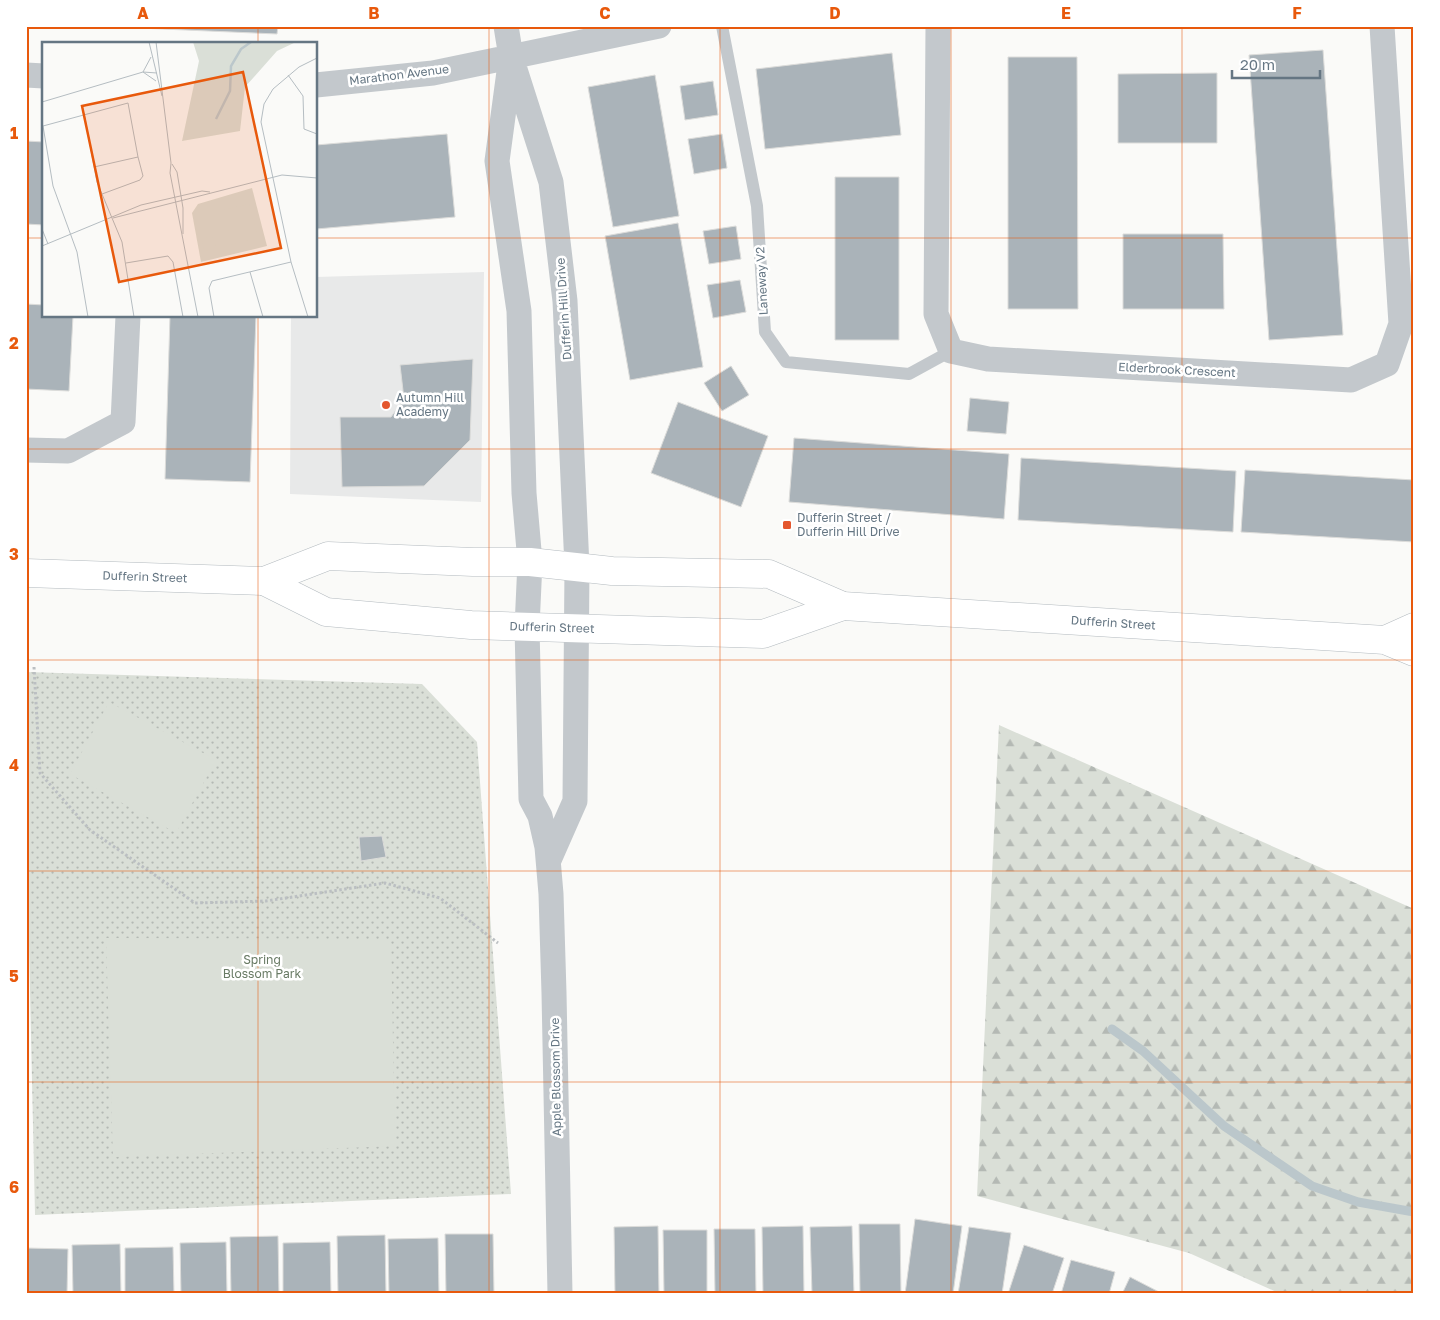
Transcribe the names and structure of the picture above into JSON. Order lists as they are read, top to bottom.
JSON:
{
  "streets": {
    "main road": ["Dufferin Street"],
    "street": [
      "Marathon Avenue",
      "Dufferin Hill Drive",
      "Elderbrook Crescent",
      "Apple Blossom Drive"
    ],
    "lane": ["Laneway V2"]
  },
  "crossings": [
    ["Marathon Avenue", "Dufferin Hill Drive"],
    ["Laneway V2", "Elderbrook Crescent"],
    ["Dufferin Hill Drive", "Dufferin Street"],
    ["Dufferin Hill Drive", "Apple Blossom Drive"],
    ["Dufferin Street", "Apple Blossom Drive"]
  ],
  "parks": ["Spring Blossom Park"],
  "places": {
    "other": ["Autumn Hill Academy"],
    "transit": ["Dufferin Street / Dufferin Hill Drive"]
  },
  "scale_bar": "20 m",
  "grid": {
    "columns": [
      "A",
      "B",
      "C",
      "D",
      "E",
      "F"
    ],
    "rows": [
      "1",
      "2",
      "3",
      "4",
      "5",
      "6"
    ]
  }
}
